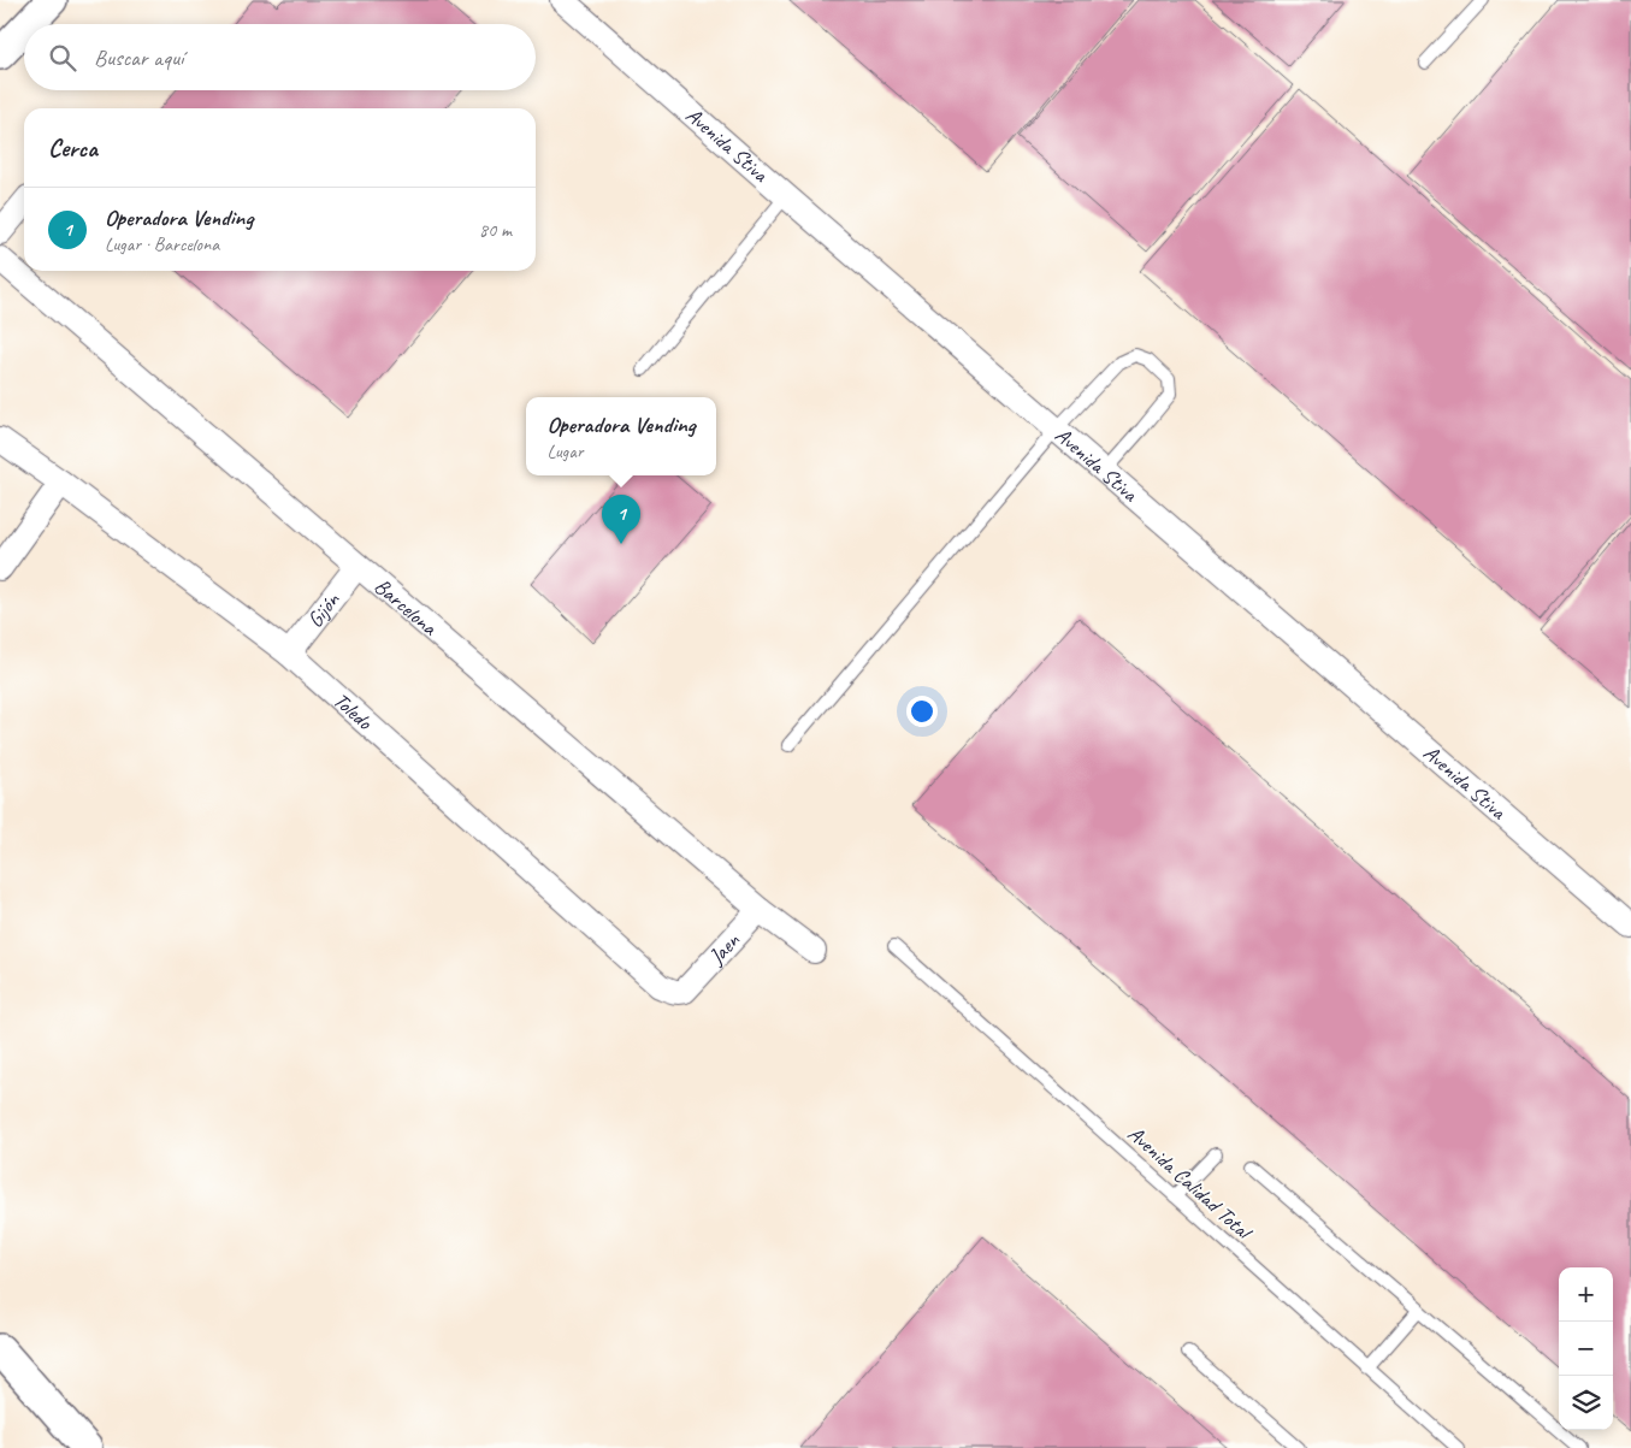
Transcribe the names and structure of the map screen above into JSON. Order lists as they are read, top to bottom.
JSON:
{
  "streets": {
    "street": [
      "Avenida Stiva",
      "Barcelona",
      "Gijón",
      "Toledo",
      "Jaen"
    ],
    "lane": ["Avenida Calidad Total"]
  },
  "crossings": [
    ["Barcelona", "Gijón"],
    ["Barcelona", "Jaen"],
    ["Gijón", "Toledo"],
    ["Toledo", "Jaen"]
  ],
  "page": {
    "search": "Buscar aquí",
    "heading": "Cerca",
    "list": [
      {
        "mark": "1",
        "name": "Operadora Vending",
        "note": "Lugar · Barcelona",
        "value": "80 m"
      }
    ],
    "popup": ["Operadora Vending", "Lugar"],
    "pins": "1",
    "map_buttons": ["+", "−"]
  }
}
